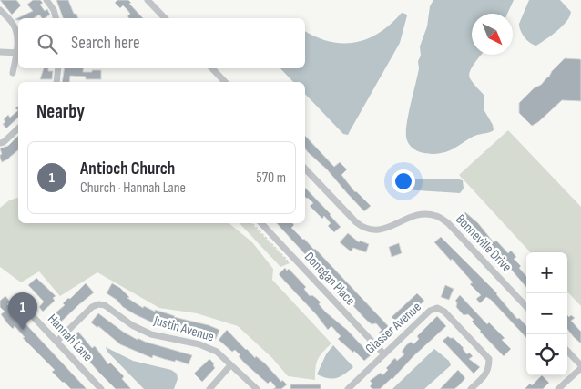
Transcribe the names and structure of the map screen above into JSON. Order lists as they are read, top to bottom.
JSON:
{
  "streets": {
    "street": [
      "Bonneville Drive",
      "Donegan Place",
      "Glasser Avenue",
      "Justin Avenue",
      "Hannah Lane"
    ]
  },
  "crossings": [
    ["Donegan Place", "Glasser Avenue"],
    ["Justin Avenue", "Hannah Lane"]
  ],
  "north": "bottom right",
  "page": {
    "search": "Search here",
    "heading": "Nearby",
    "list": [
      {
        "mark": "1",
        "name": "Antioch Church",
        "note": "Church · Hannah Lane",
        "value": "570 m"
      }
    ],
    "map_buttons": ["+", "−"],
    "pins": "1"
  }
}
